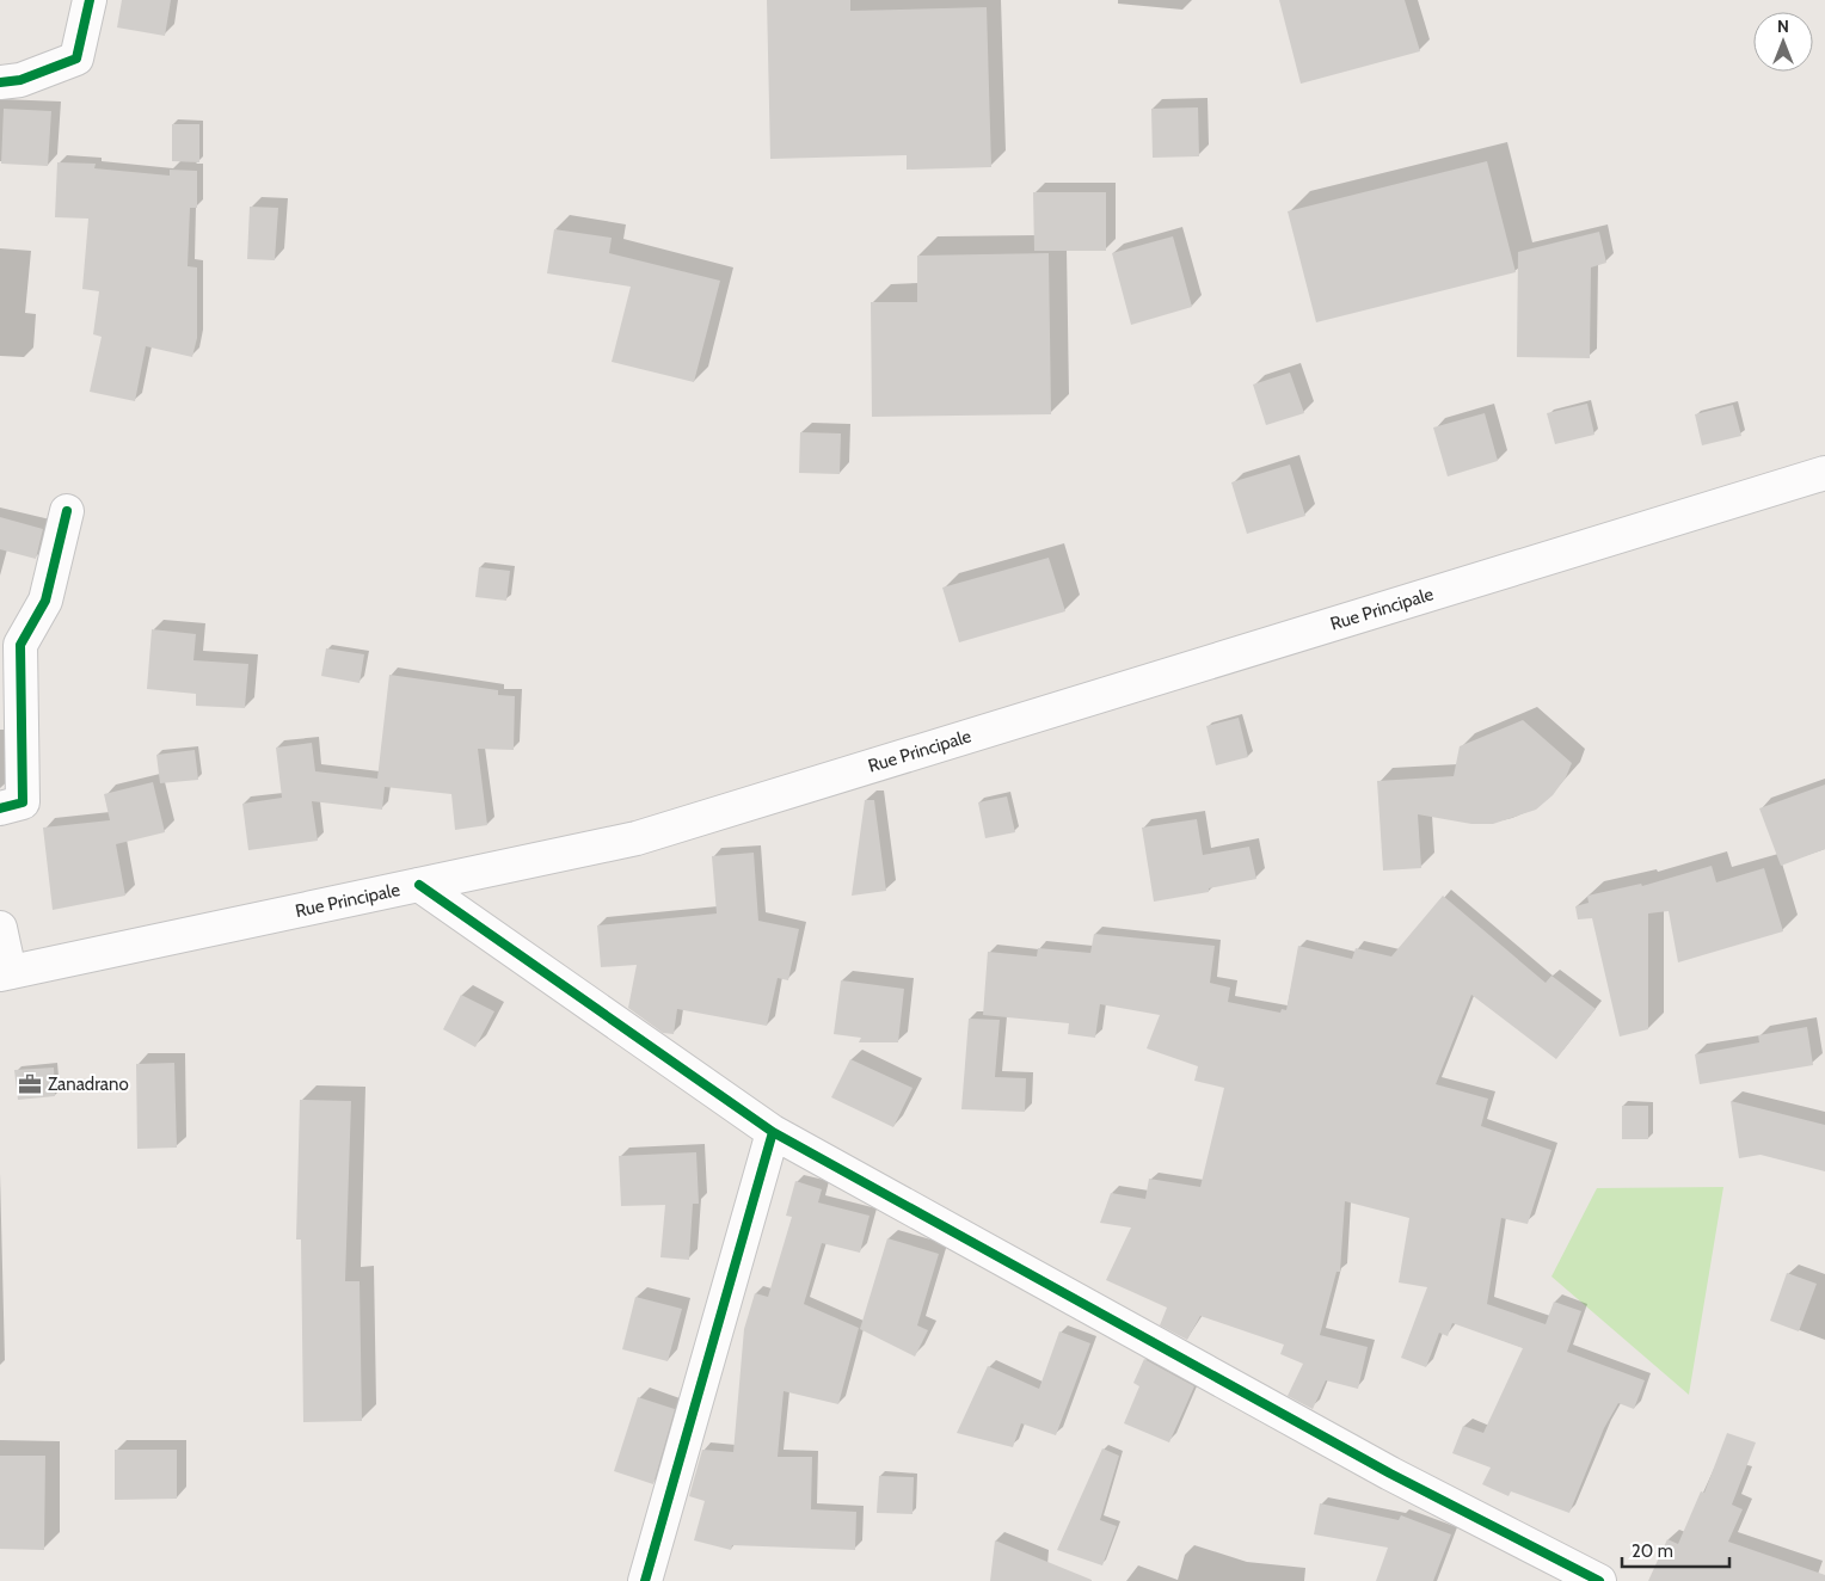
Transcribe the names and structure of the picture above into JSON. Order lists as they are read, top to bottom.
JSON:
{
  "streets": {
    "street": ["Rue Principale"]
  },
  "places": {
    "office": ["Zanadrano"]
  },
  "scale_bar": "20 m",
  "north": "top"
}
